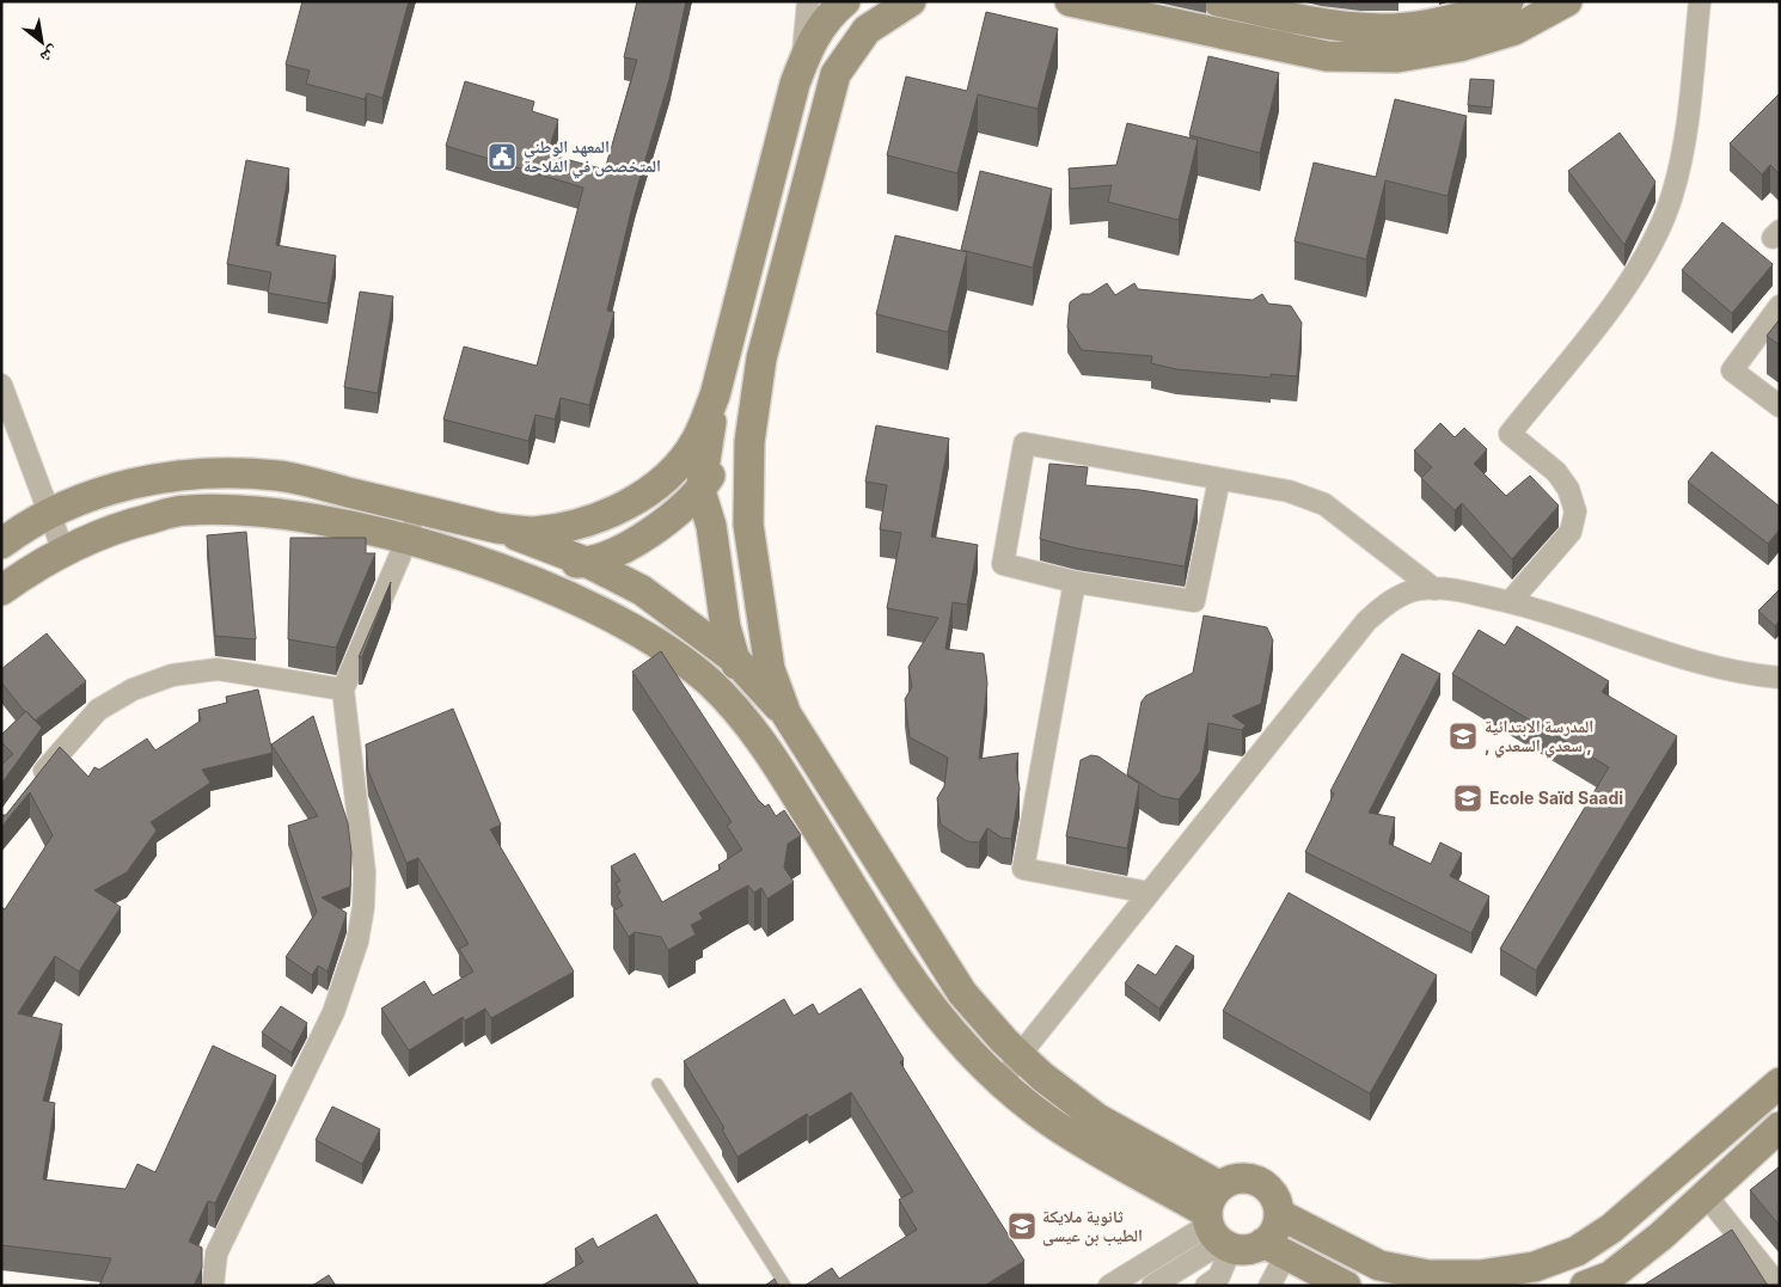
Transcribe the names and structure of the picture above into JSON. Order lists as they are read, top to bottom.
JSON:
{
  "places": {
    "public building": ["المعهد الوطني المتخصص في الفلاحة"],
    "school or university": ["المدرسة الابتدائية , سعدي السعدي ,", "Ecole Saïd Saadi", "ثانوية ملايكة الطيب بن عيسى"]
  },
  "north": "bottom right"
}
